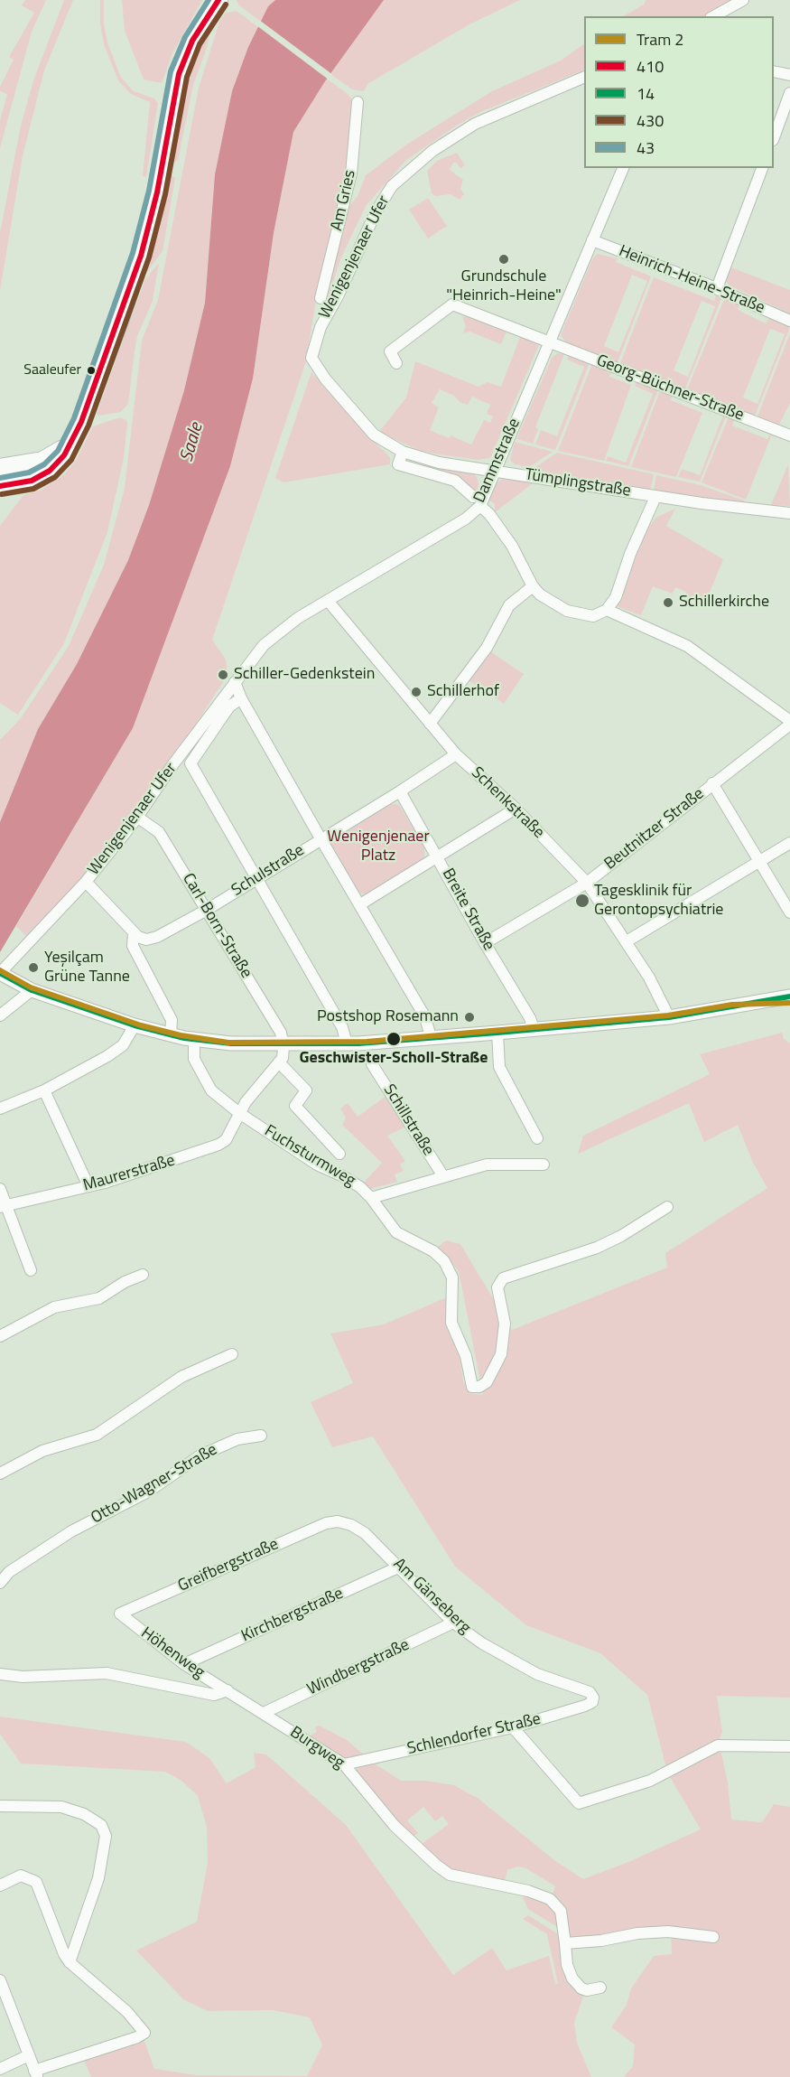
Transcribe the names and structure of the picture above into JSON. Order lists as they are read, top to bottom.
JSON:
{
  "streets": {
    "street": [
      "Am Gries",
      "Wenigenjenaer Ufer",
      "Heinrich-Heine-Straße",
      "Georg-Büchner-Straße",
      "Dammstraße",
      "Tümplingstraße",
      "Schenkstraße",
      "Beutnitzer Straße",
      "Schulstraße",
      "Breite Straße",
      "Carl-Born-Straße",
      "Schillstraße",
      "Fuchsturmweg",
      "Maurerstraße",
      "Otto-Wagner-Straße",
      "Greifbergstraße",
      "Am Gänseberg",
      "Kirchbergstraße",
      "Höhenweg",
      "Windbergstraße",
      "Schlendorfer Straße",
      "Burgweg"
    ]
  },
  "crossings": [
    ["Wenigenjenaer Ufer", "Dammstraße"],
    ["Wenigenjenaer Ufer", "Tümplingstraße"],
    ["Wenigenjenaer Ufer", "Carl-Born-Straße"],
    ["Heinrich-Heine-Straße", "Dammstraße"],
    ["Georg-Büchner-Straße", "Dammstraße"],
    ["Dammstraße", "Tümplingstraße"],
    ["Dammstraße", "Schenkstraße"],
    ["Schenkstraße", "Beutnitzer Straße"],
    ["Schenkstraße", "Schulstraße"],
    ["Beutnitzer Straße", "Breite Straße"],
    ["Schulstraße", "Breite Straße"],
    ["Schulstraße", "Carl-Born-Straße"],
    ["Schillstraße", "Fuchsturmweg"],
    ["Fuchsturmweg", "Maurerstraße"],
    ["Greifbergstraße", "Am Gänseberg"],
    ["Greifbergstraße", "Höhenweg"],
    ["Am Gänseberg", "Kirchbergstraße"],
    ["Am Gänseberg", "Windbergstraße"],
    ["Am Gänseberg", "Schlendorfer Straße"],
    ["Kirchbergstraße", "Höhenweg"],
    ["Höhenweg", "Burgweg"],
    ["Windbergstraße", "Burgweg"],
    ["Schlendorfer Straße", "Burgweg"]
  ],
  "water": ["Saale"],
  "parks": ["Wenigenjenaer Platz"],
  "places": [
    "Grundschule \"Heinrich-Heine\"",
    "Saaleufer",
    "Schillerkirche",
    "Schiller-Gedenkstein",
    "Schillerhof",
    "Tagesklinik für Gerontopsychiatrie",
    "Yeşilçam Grüne Tanne",
    "Postshop Rosemann",
    "Geschwister-Scholl-Straße"
  ],
  "lines": [
    "transit line 410",
    "transit line 43",
    "transit line 430",
    "tram line 2",
    "transit line 14"
  ],
  "legend": [
    "Tram 2",
    "410",
    "14",
    "430",
    "43"
  ]
}
